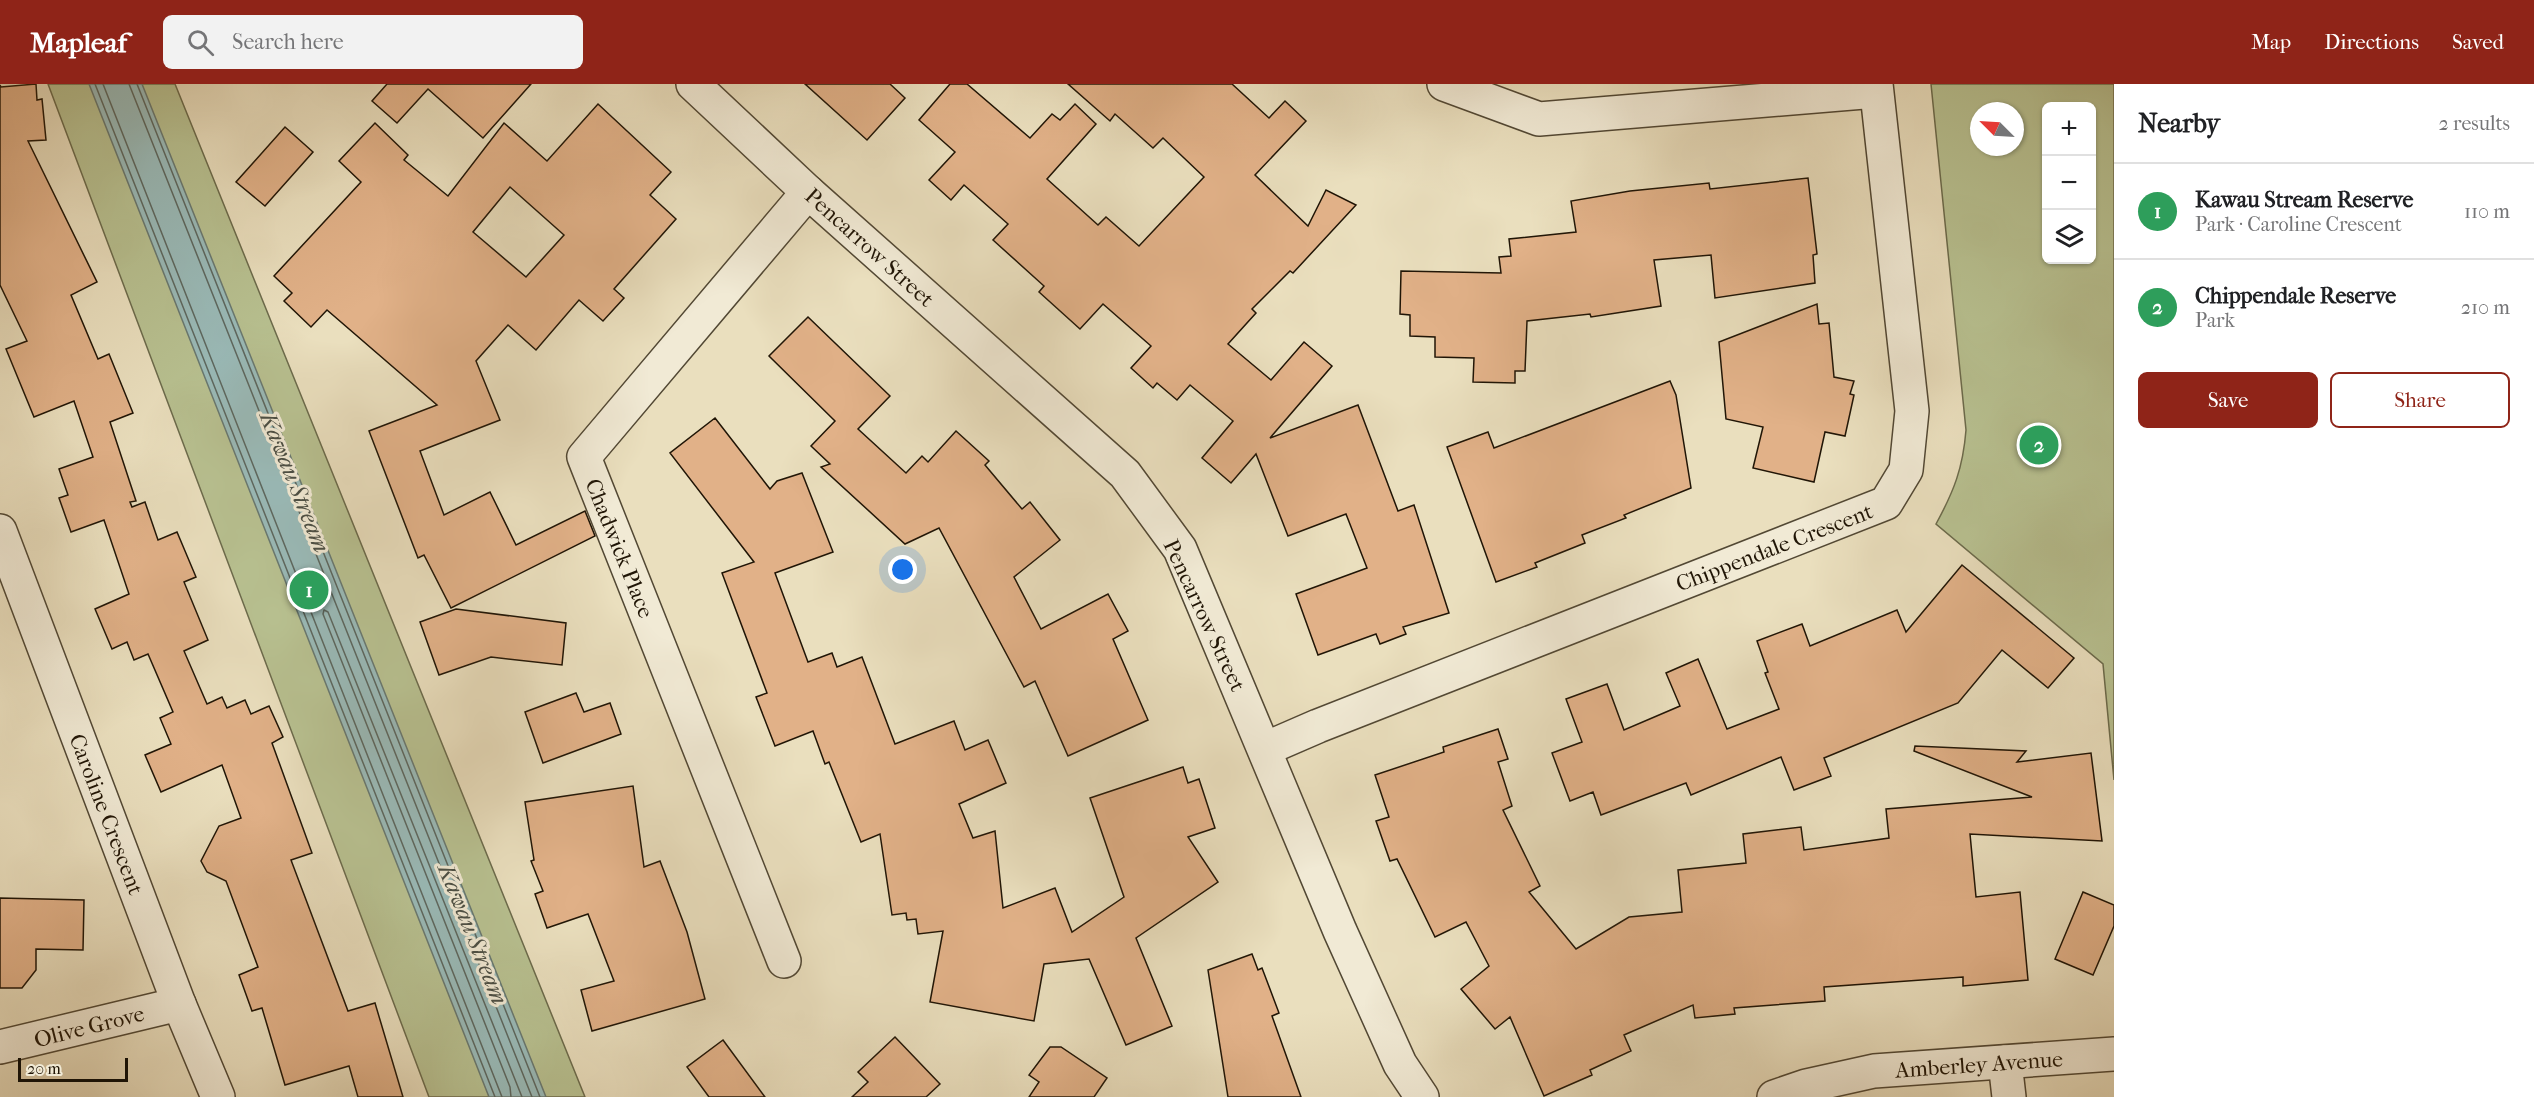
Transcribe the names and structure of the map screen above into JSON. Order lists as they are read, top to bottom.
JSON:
{
  "streets": {
    "street": [
      "Pencarrow Street",
      "Chippendale Crescent",
      "Chadwick Place",
      "Caroline Crescent",
      "Olive Grove",
      "Amberley Avenue"
    ]
  },
  "crossings": [
    ["Pencarrow Street", "Chippendale Crescent"],
    ["Pencarrow Street", "Chadwick Place"],
    ["Caroline Crescent", "Olive Grove"]
  ],
  "water": ["Kawau Stream"],
  "scale_bar": "20 m",
  "north": "top left",
  "page": {
    "header": "Mapleaf",
    "search": "Search here",
    "nav": ["Map", "Directions", "Saved"],
    "heading": ["Nearby", "2 results"],
    "map_buttons": ["+", "−"],
    "list": [
      {
        "mark": "1",
        "name": "Kawau Stream Reserve",
        "note": "Park · Caroline Crescent",
        "value": "110 m"
      },
      {
        "mark": "2",
        "name": "Chippendale Reserve",
        "note": "Park",
        "value": "210 m"
      }
    ],
    "buttons": ["Save", "Share"],
    "pins": ["2", "1"],
    "scale": "20 m"
  }
}
